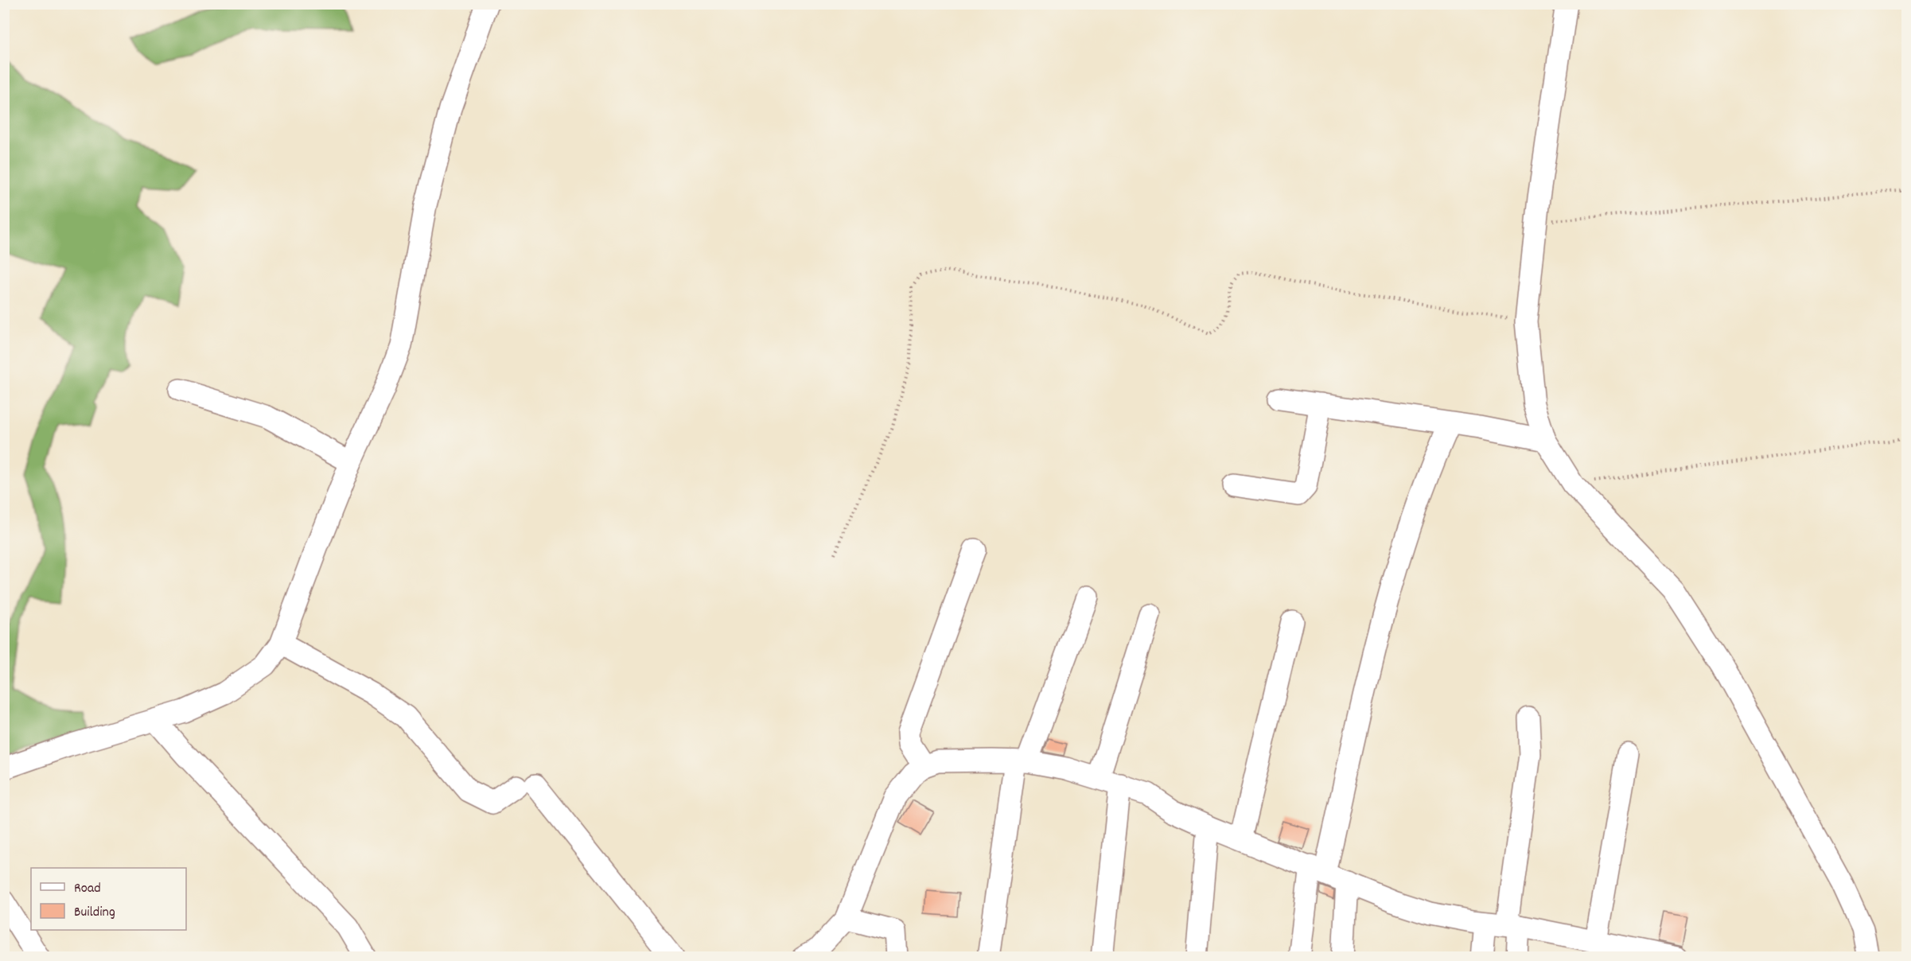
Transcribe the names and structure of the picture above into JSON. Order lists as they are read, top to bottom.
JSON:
{
  "legend": ["Road", "Building"]
}
